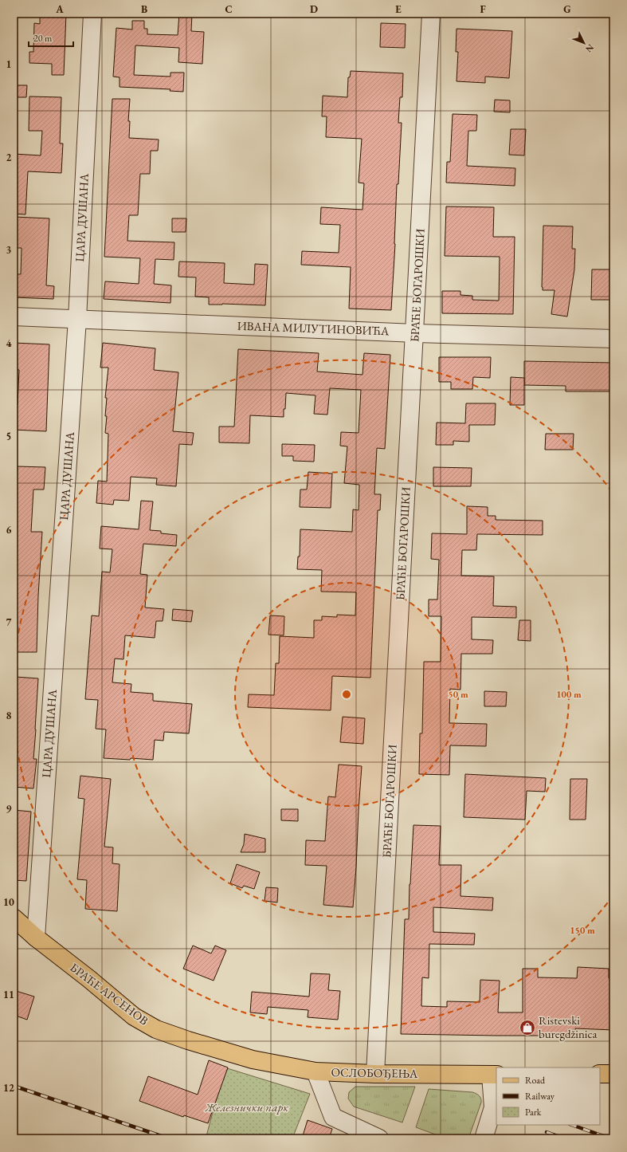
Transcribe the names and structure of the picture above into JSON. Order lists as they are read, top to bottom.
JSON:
{
  "streets": {
    "main road": ["БРАЋЕ АРСЕНОВ", "ОСЛОБОЂЕЊА"],
    "street": ["ЦАРА ДУШАНА", "БРАЋЕ БОГАРОШКИ", "ИВАНА МИЛУТИНОВИЋА"]
  },
  "crossings": [
    ["ЦАРА ДУШАНА", "ИВАНА МИЛУТИНОВИЋА"],
    ["ЦАРА ДУШАНА", "БРАЋЕ АРСЕНОВ"],
    ["БРАЋЕ БОГАРОШКИ", "ИВАНА МИЛУТИНОВИЋА"],
    ["БРАЋЕ БОГАРОШКИ", "ОСЛОБОЂЕЊА"],
    ["БРАЋЕ АРСЕНОВ", "ОСЛОБОЂЕЊА"]
  ],
  "parks": ["Железнички парк"],
  "places": {
    "shop": ["Ristevski buregdžinica"]
  },
  "legend": ["Road", "Railway", "Park"],
  "scale_bar": "20 m",
  "north": "bottom right",
  "grid": {
    "columns": [
      "A",
      "B",
      "C",
      "D",
      "E",
      "F",
      "G"
    ],
    "rows": [
      "1",
      "2",
      "3",
      "4",
      "5",
      "6",
      "7",
      "8",
      "9",
      "10",
      "11",
      "12"
    ]
  },
  "rings": ["50 m", "100 m", "150 m"]
}
